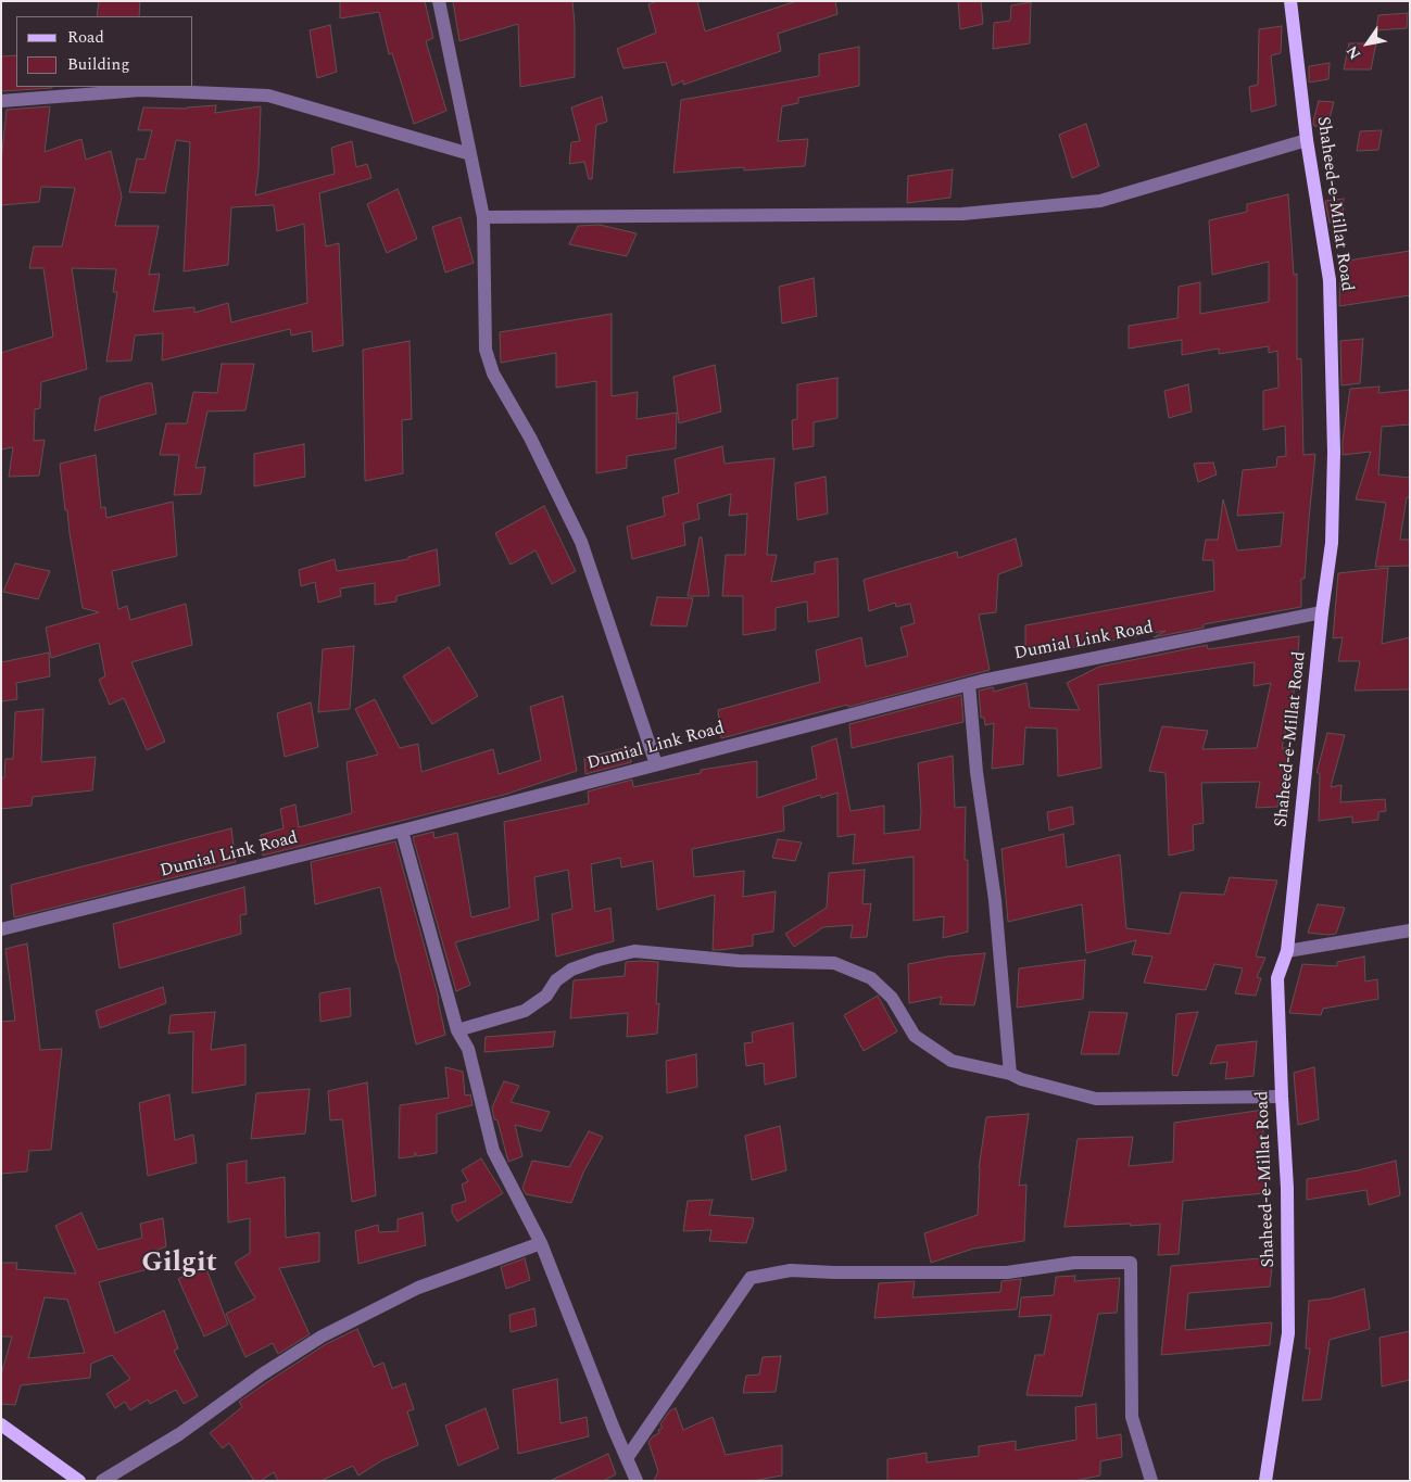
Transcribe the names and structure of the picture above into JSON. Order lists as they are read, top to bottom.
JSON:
{
  "streets": {
    "main road": ["Shaheed-e-Millat Road"],
    "street": ["Dumial Link Road"]
  },
  "crossings": [
    ["Shaheed-e-Millat Road", "Dumial Link Road"]
  ],
  "districts": ["Gilgit"],
  "legend": ["Road", "Building"],
  "north": "bottom left"
}
